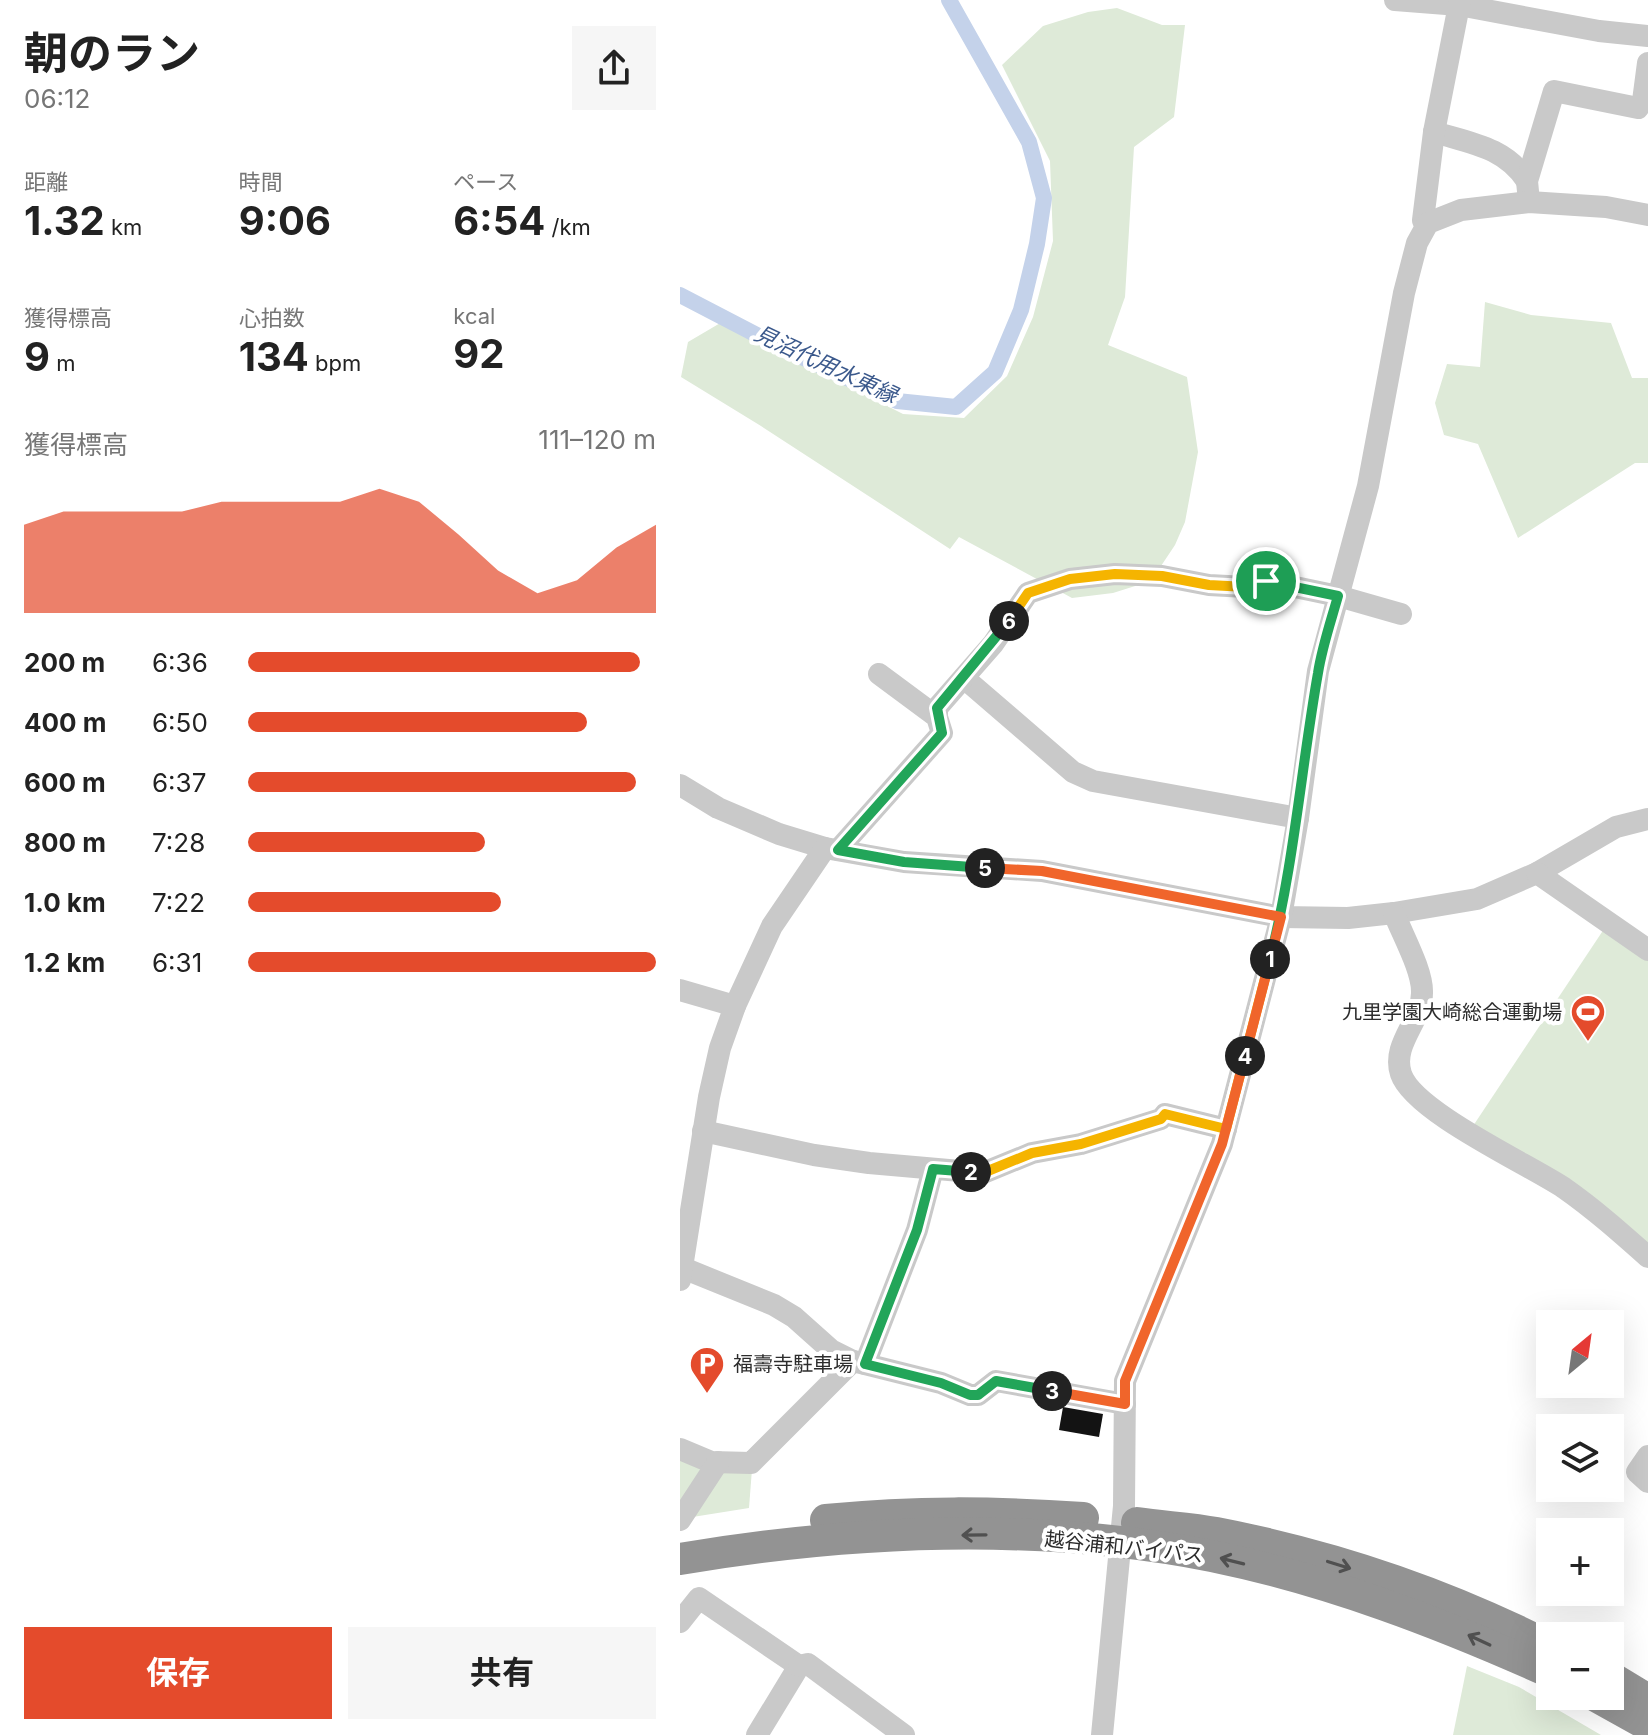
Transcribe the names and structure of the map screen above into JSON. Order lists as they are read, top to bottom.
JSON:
{
  "streets": {
    "highway": ["越谷浦和バイパス"]
  },
  "water": ["見沼代用水東縁"],
  "places": {
    "sports": ["九里学園大崎総合運動場"],
    "parking": ["福壽寺駐車場"]
  },
  "north": "top right",
  "page": {
    "heading": ["朝のラン", "06:12"],
    "stats": [
      ["距離", "1.32 km"],
      ["時間", "9:06"],
      ["ペース", "6:54 /km"],
      ["獲得標高", "9 m"],
      ["心拍数", "134 bpm"],
      ["kcal", "92"]
    ],
    "chart": ["獲得標高", "111–120 m"],
    "pins": [
      "6",
      "5",
      "1",
      "4",
      "2",
      "3"
    ],
    "list": [
      {
        "name": "200 m",
        "note": "6:36"
      },
      {
        "name": "400 m",
        "note": "6:50"
      },
      {
        "name": "600 m",
        "note": "6:37"
      },
      {
        "name": "800 m",
        "note": "7:28"
      },
      {
        "name": "1.0 km",
        "note": "7:22"
      },
      {
        "name": "1.2 km",
        "note": "6:31"
      }
    ],
    "map_buttons": ["+", "−"],
    "buttons": ["保存", "共有"]
  }
}
